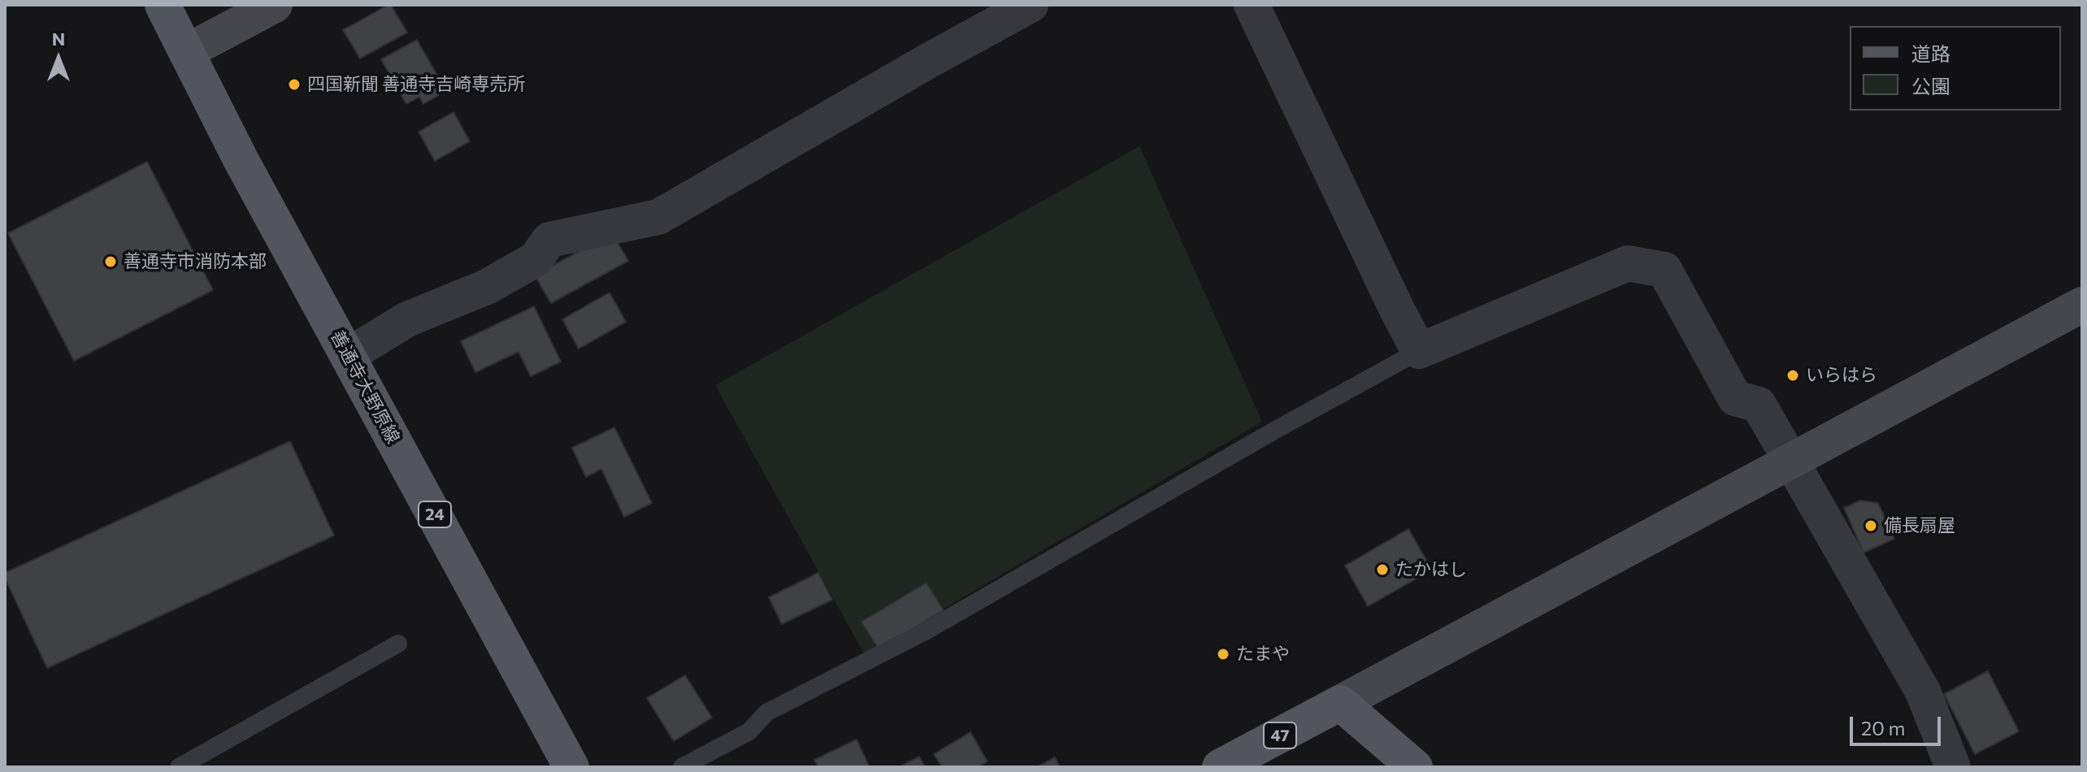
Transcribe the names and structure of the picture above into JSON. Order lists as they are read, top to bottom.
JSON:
{
  "streets": {
    "main road": ["善通寺大野原線", "24", "47"]
  },
  "places": [
    "四国新聞 善通寺吉崎専売所",
    "善通寺市消防本部",
    "いらはら",
    "備長扇屋",
    "たかはし",
    "たまや"
  ],
  "legend": ["道路", "公園"],
  "scale_bar": "20 m",
  "north": "top"
}
